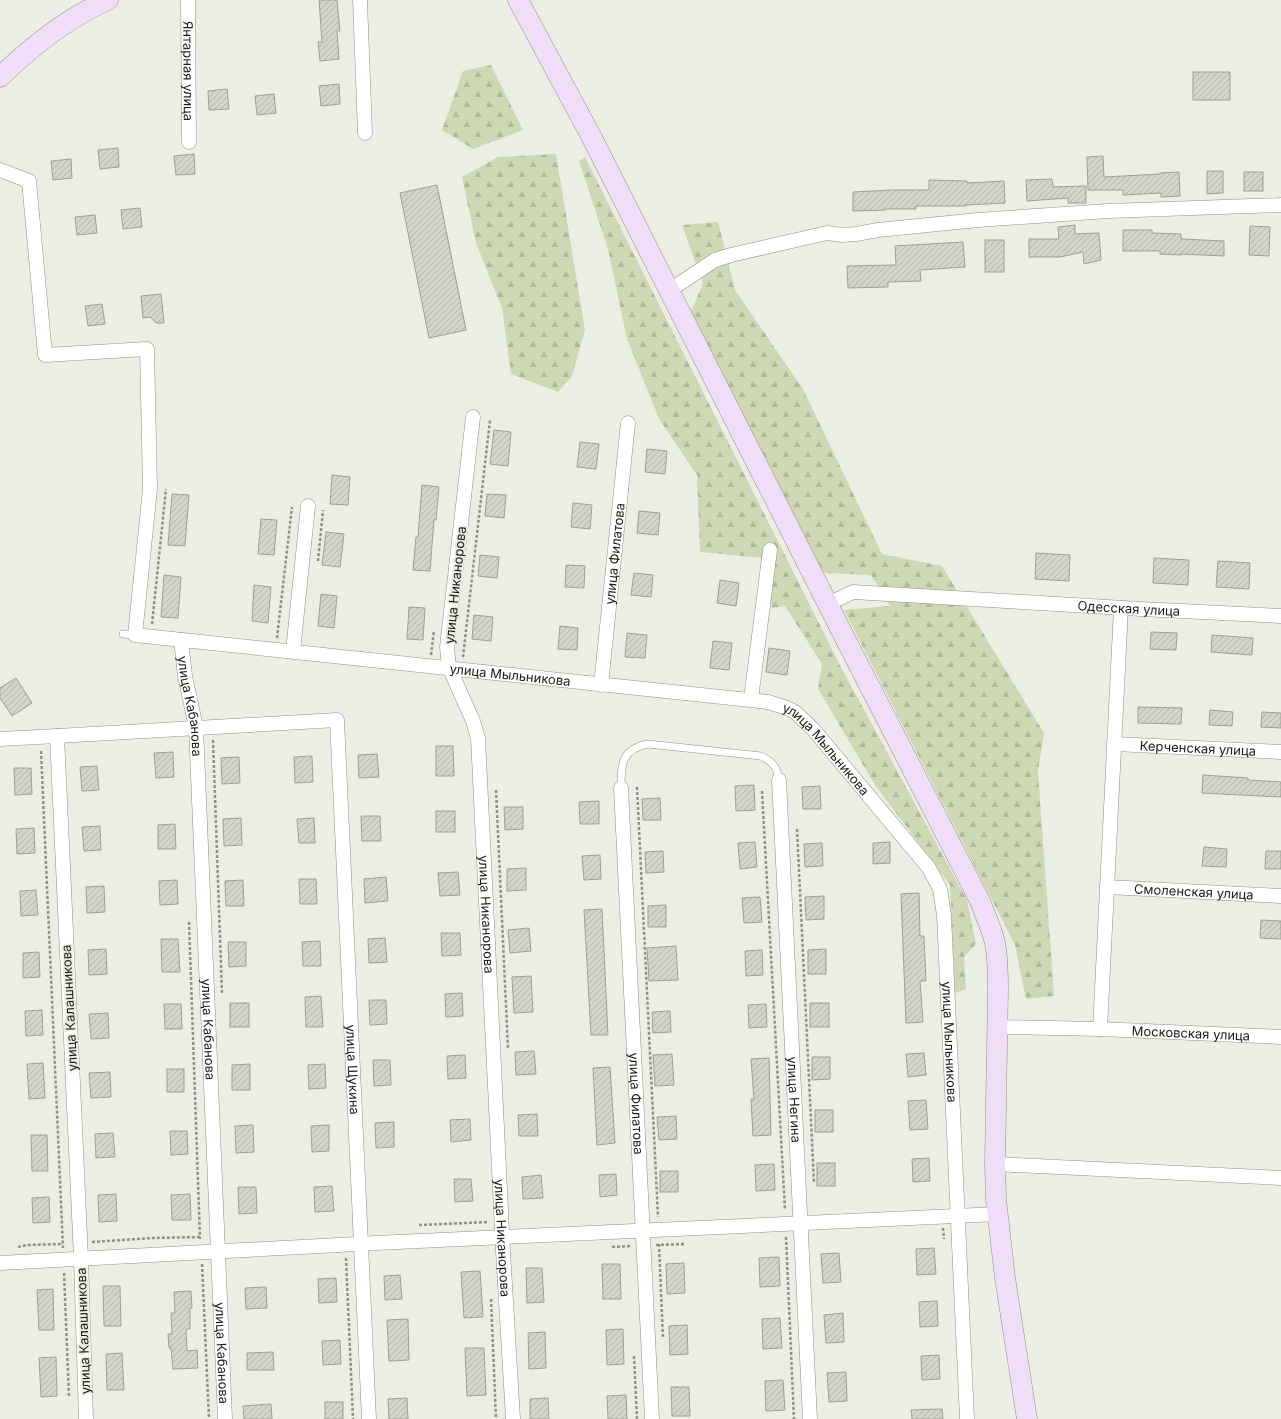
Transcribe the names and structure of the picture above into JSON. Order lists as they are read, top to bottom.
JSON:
{
  "streets": {
    "street": [
      "Янтарная улица",
      "улица Филатова",
      "улица Никанорова",
      "Одесская улица",
      "улица Мыльникова",
      "улица Кабанова",
      "Керченская улица",
      "Смоленская улица",
      "улица Калашникова",
      "Московская улица",
      "улица Щукина",
      "улица Негина"
    ]
  },
  "crossings": [
    ["улица Филатова", "улица Мыльникова"],
    ["улица Никанорова", "улица Мыльникова"],
    ["улица Мыльникова", "улица Кабанова"],
    ["улица Кабанова", "улица Щукина"]
  ]
}
